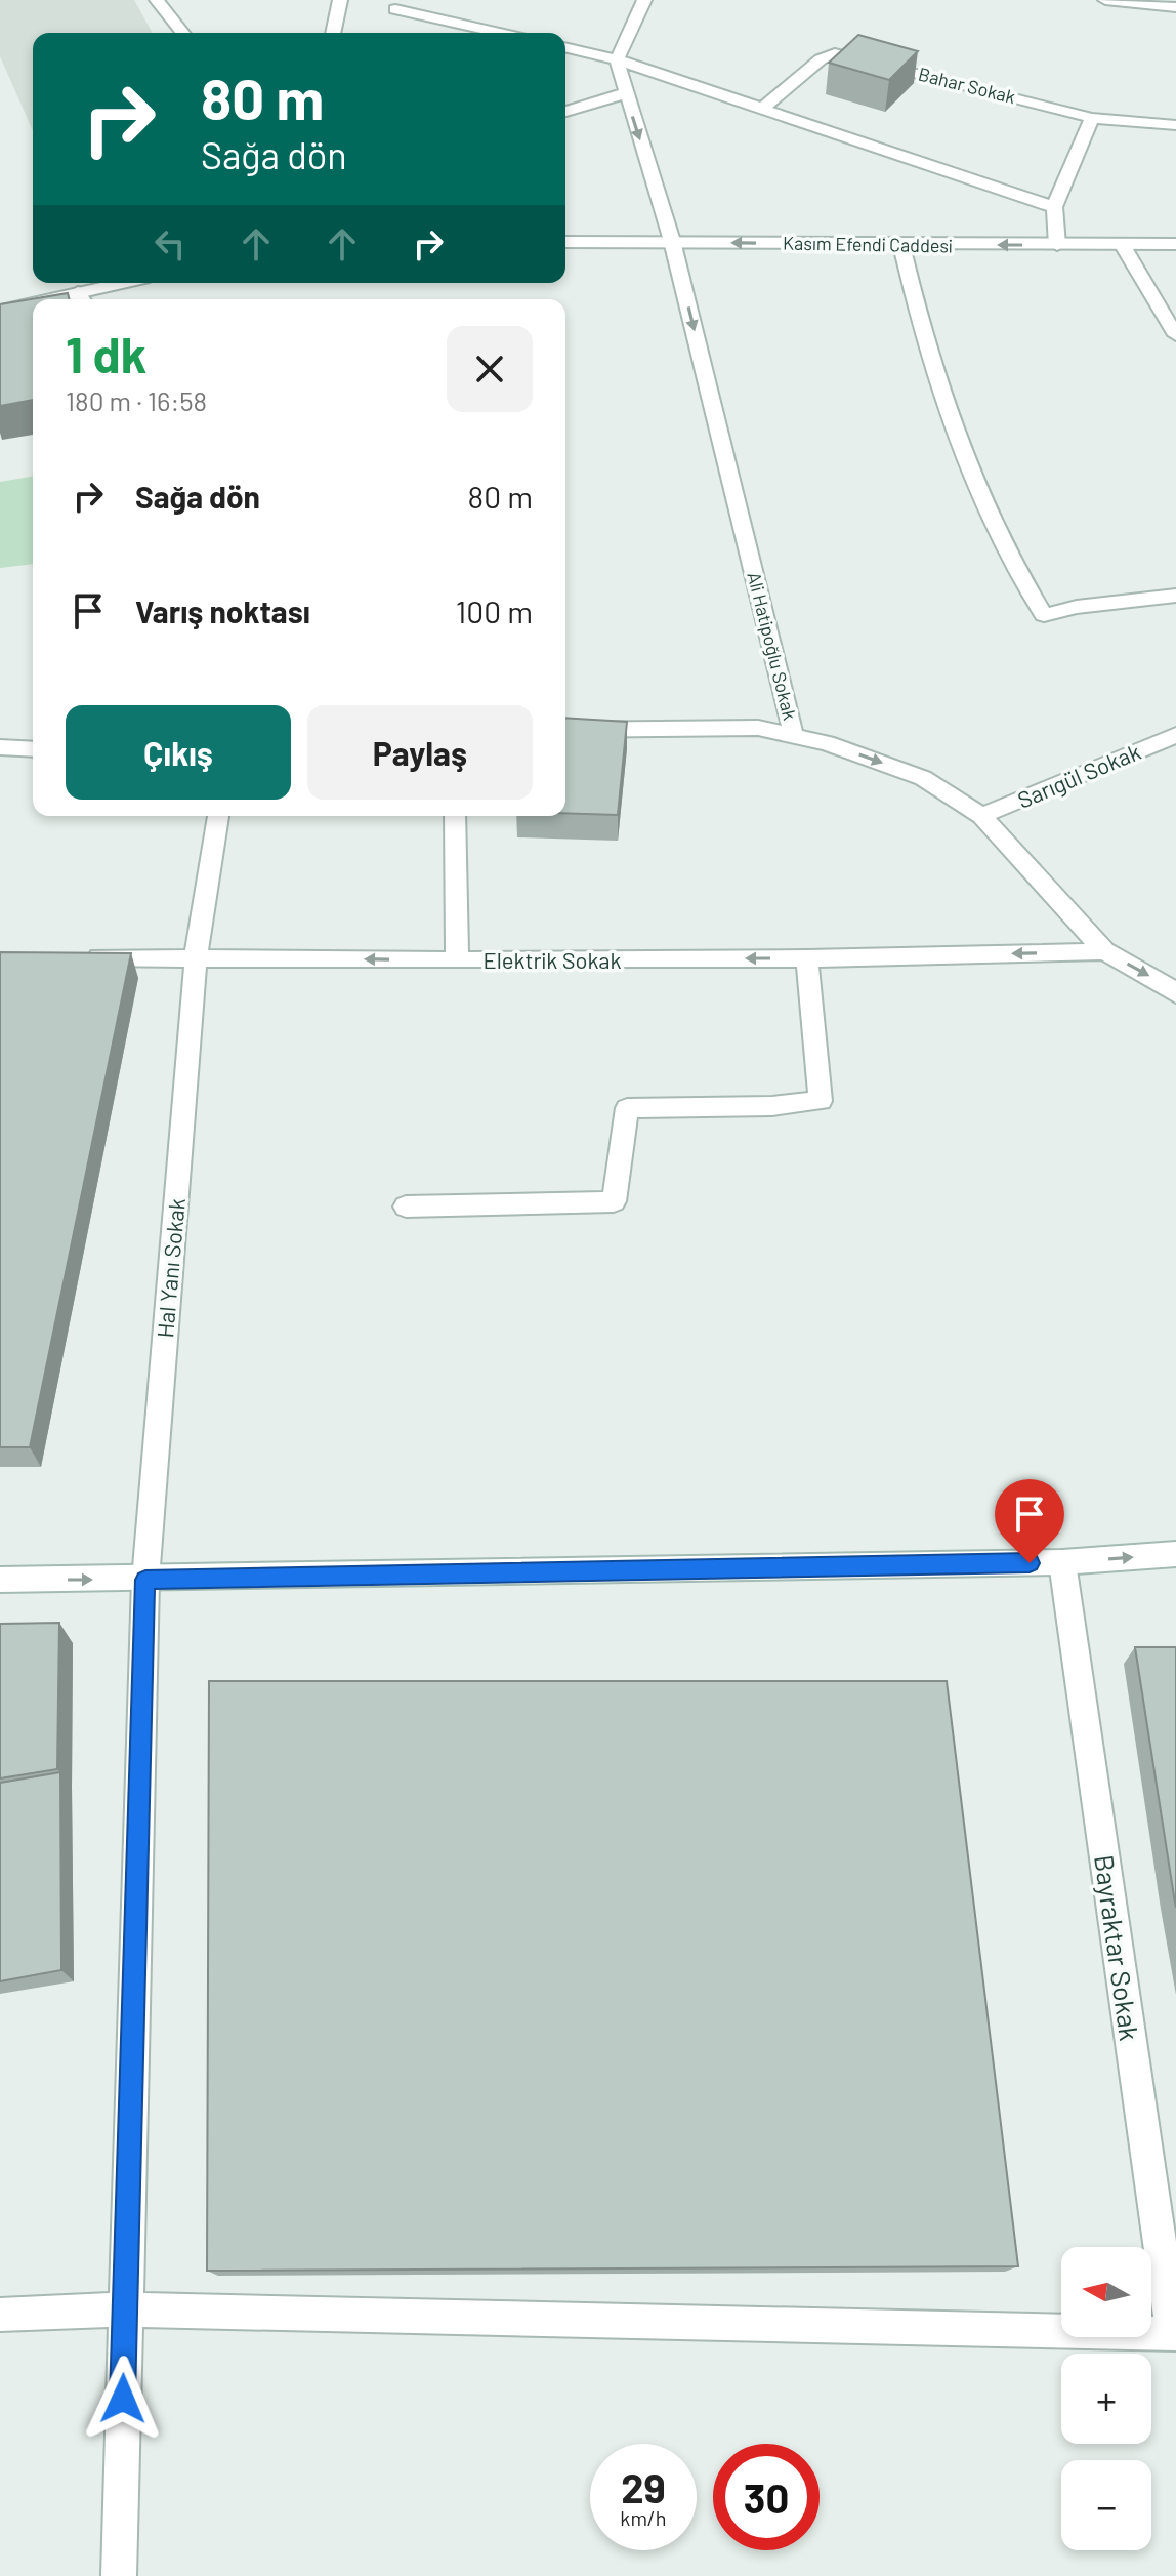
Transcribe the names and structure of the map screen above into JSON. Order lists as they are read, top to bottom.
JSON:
{
  "streets": {
    "street": [
      "Bahar Sokak",
      "Kasım Efendi Caddesi",
      "Ali Hatipoğlu Sokak",
      "Sarıgül Sokak",
      "Elektrik Sokak",
      "Hal Yanı Sokak",
      "Bayraktar Sokak"
    ]
  },
  "crossings": [
    ["Kasım Efendi Caddesi", "Ali Hatipoğlu Sokak"],
    ["Ali Hatipoğlu Sokak", "Sarıgül Sokak"],
    ["Ali Hatipoğlu Sokak", "Elektrik Sokak"],
    ["Elektrik Sokak", "Hal Yanı Sokak"]
  ],
  "one_way": ["Ali Hatipoğlu Sokak", "Elektrik Sokak"],
  "north": "left",
  "page": {
    "turn": ["80 m", "Sağa dön"],
    "heading": ["1 dk", "180 m · 16:58"],
    "list": [
      {
        "name": "Sağa dön",
        "value": "80 m"
      },
      {
        "name": "Varış noktası",
        "value": "100 m"
      }
    ],
    "buttons": ["Çıkış", "Paylaş"],
    "map_buttons": ["+", "−"],
    "speed": "29 km/h",
    "limit": "30"
  }
}
